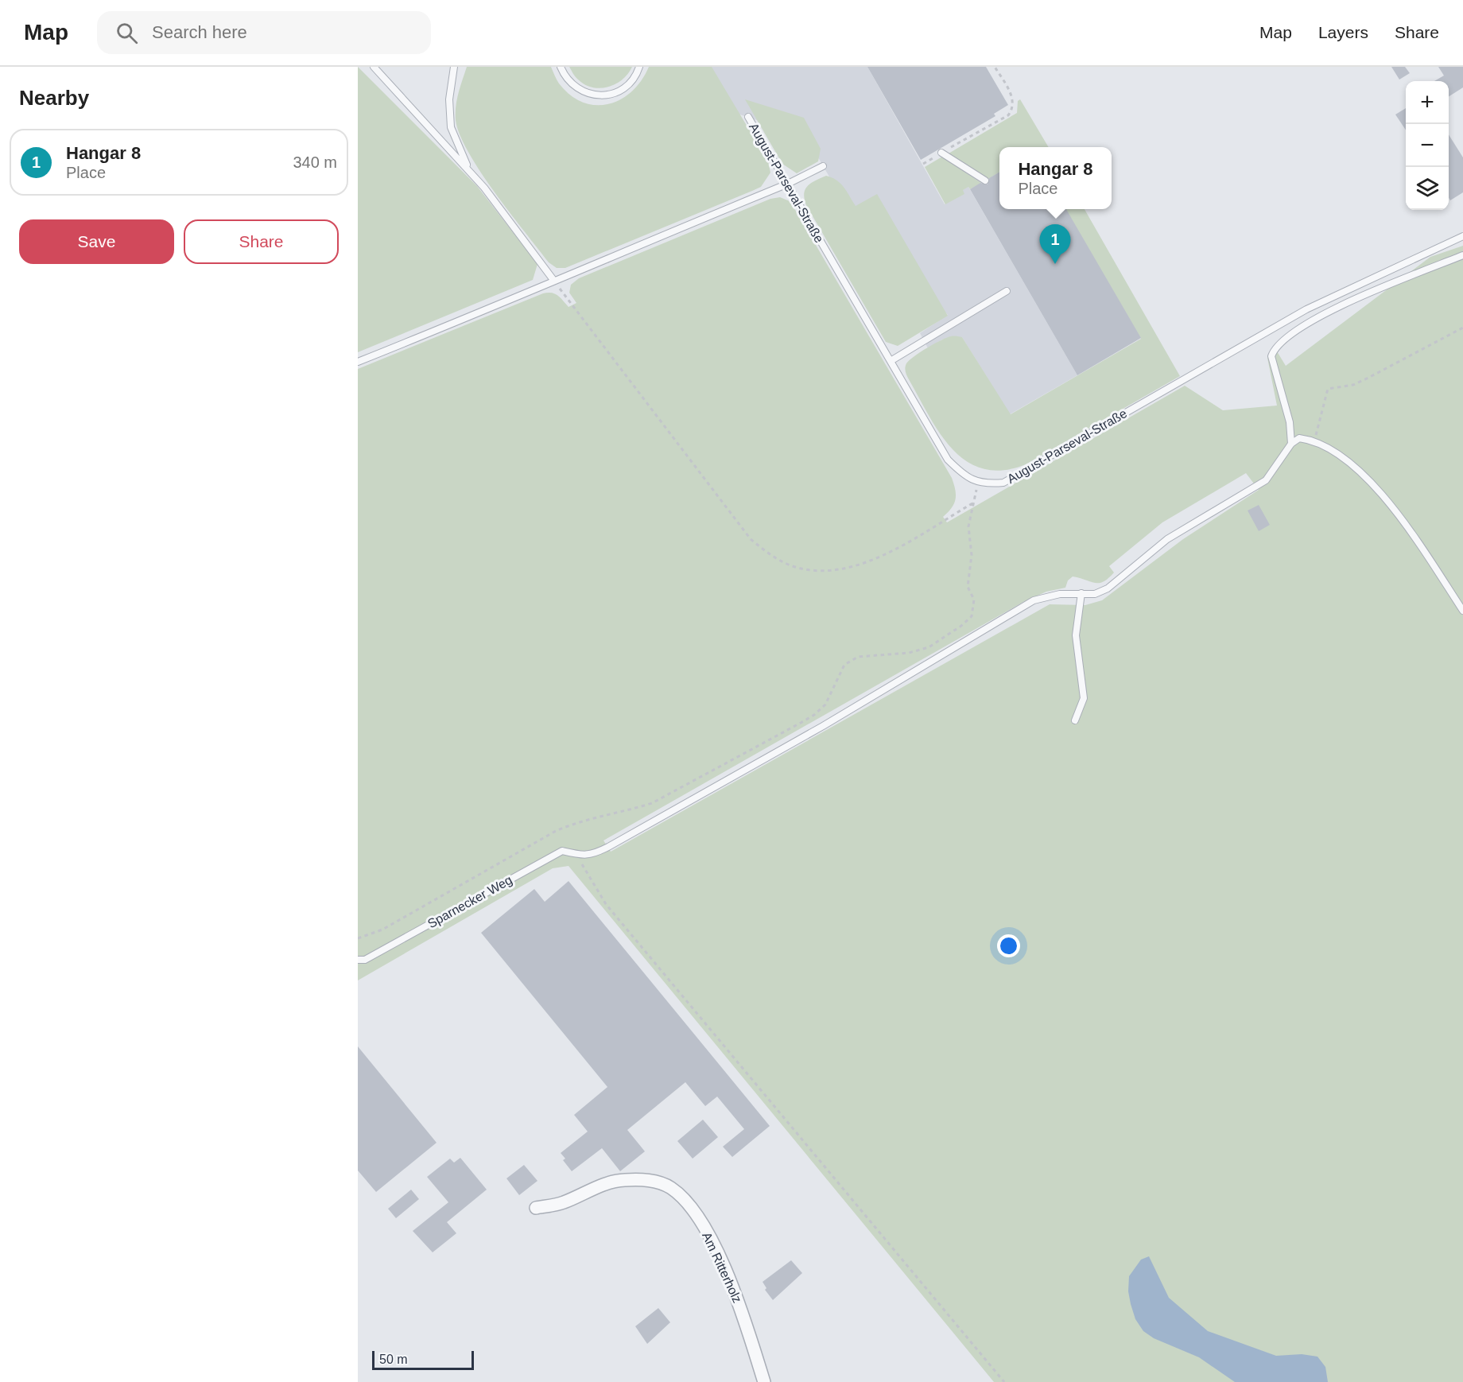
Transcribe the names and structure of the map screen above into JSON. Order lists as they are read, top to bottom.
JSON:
{
  "streets": {
    "street": ["Am Ritterholz"],
    "lane": ["August-Parseval-Straße", "Sparnecker Weg"]
  },
  "scale_bar": "50 m",
  "page": {
    "header": "Map",
    "search": "Search here",
    "nav": ["Map", "Layers", "Share"],
    "heading": "Nearby",
    "map_buttons": ["+", "−"],
    "list": [
      {
        "mark": "1",
        "name": "Hangar 8",
        "note": "Place",
        "value": "340 m"
      }
    ],
    "popup": ["Hangar 8", "Place"],
    "buttons": ["Save", "Share"],
    "pins": "1",
    "scale": "50 m"
  }
}
